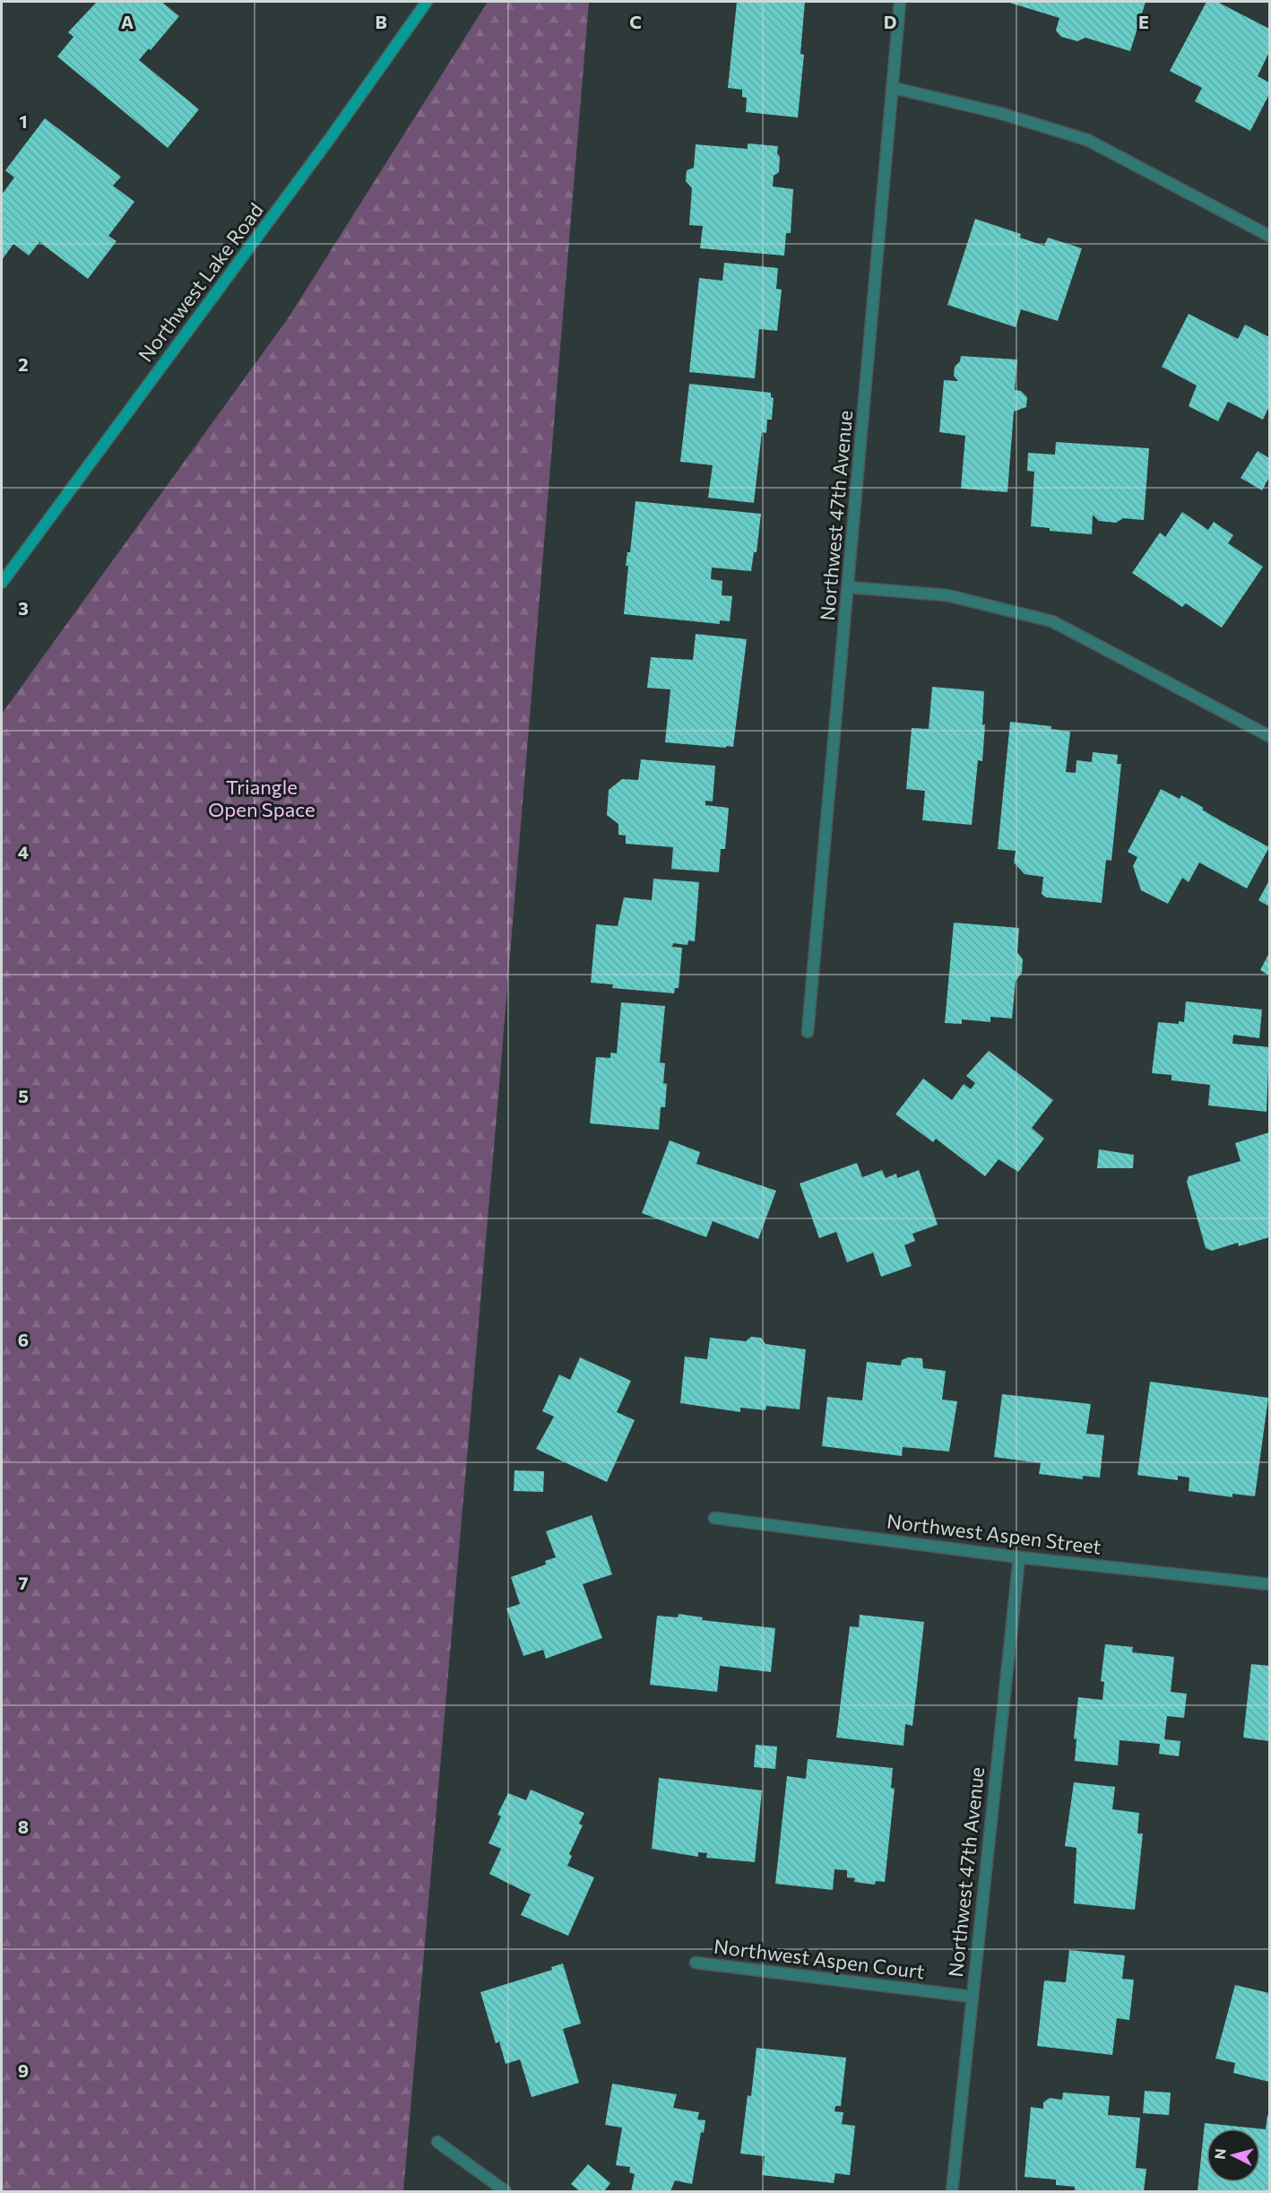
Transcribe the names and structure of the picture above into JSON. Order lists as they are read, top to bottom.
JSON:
{
  "streets": {
    "main road": ["Northwest Lake Road"],
    "street": ["Northwest 47th Avenue", "Northwest Aspen Street", "Northwest Aspen Court"]
  },
  "crossings": [
    ["Northwest 47th Avenue", "Northwest Aspen Street"],
    ["Northwest 47th Avenue", "Northwest Aspen Court"]
  ],
  "parks": ["Triangle Open Space"],
  "north": "left",
  "grid": {
    "columns": [
      "A",
      "B",
      "C",
      "D",
      "E"
    ],
    "rows": [
      "1",
      "2",
      "3",
      "4",
      "5",
      "6",
      "7",
      "8",
      "9"
    ]
  }
}
